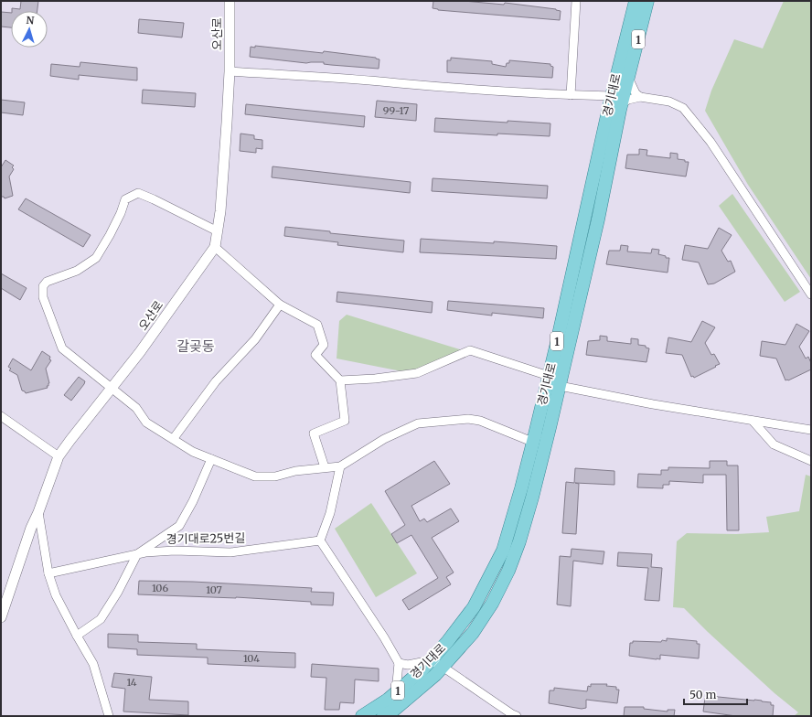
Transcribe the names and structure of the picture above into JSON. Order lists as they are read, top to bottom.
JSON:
{
  "streets": {
    "main road": ["1", "경기대로"],
    "street": ["오산로", "경기대로25번길"]
  },
  "districts": ["갈곶동"],
  "house_numbers": [
    "99-17",
    "106",
    "107",
    "104",
    "14"
  ],
  "scale_bar": "50 m",
  "north": "top"
}
